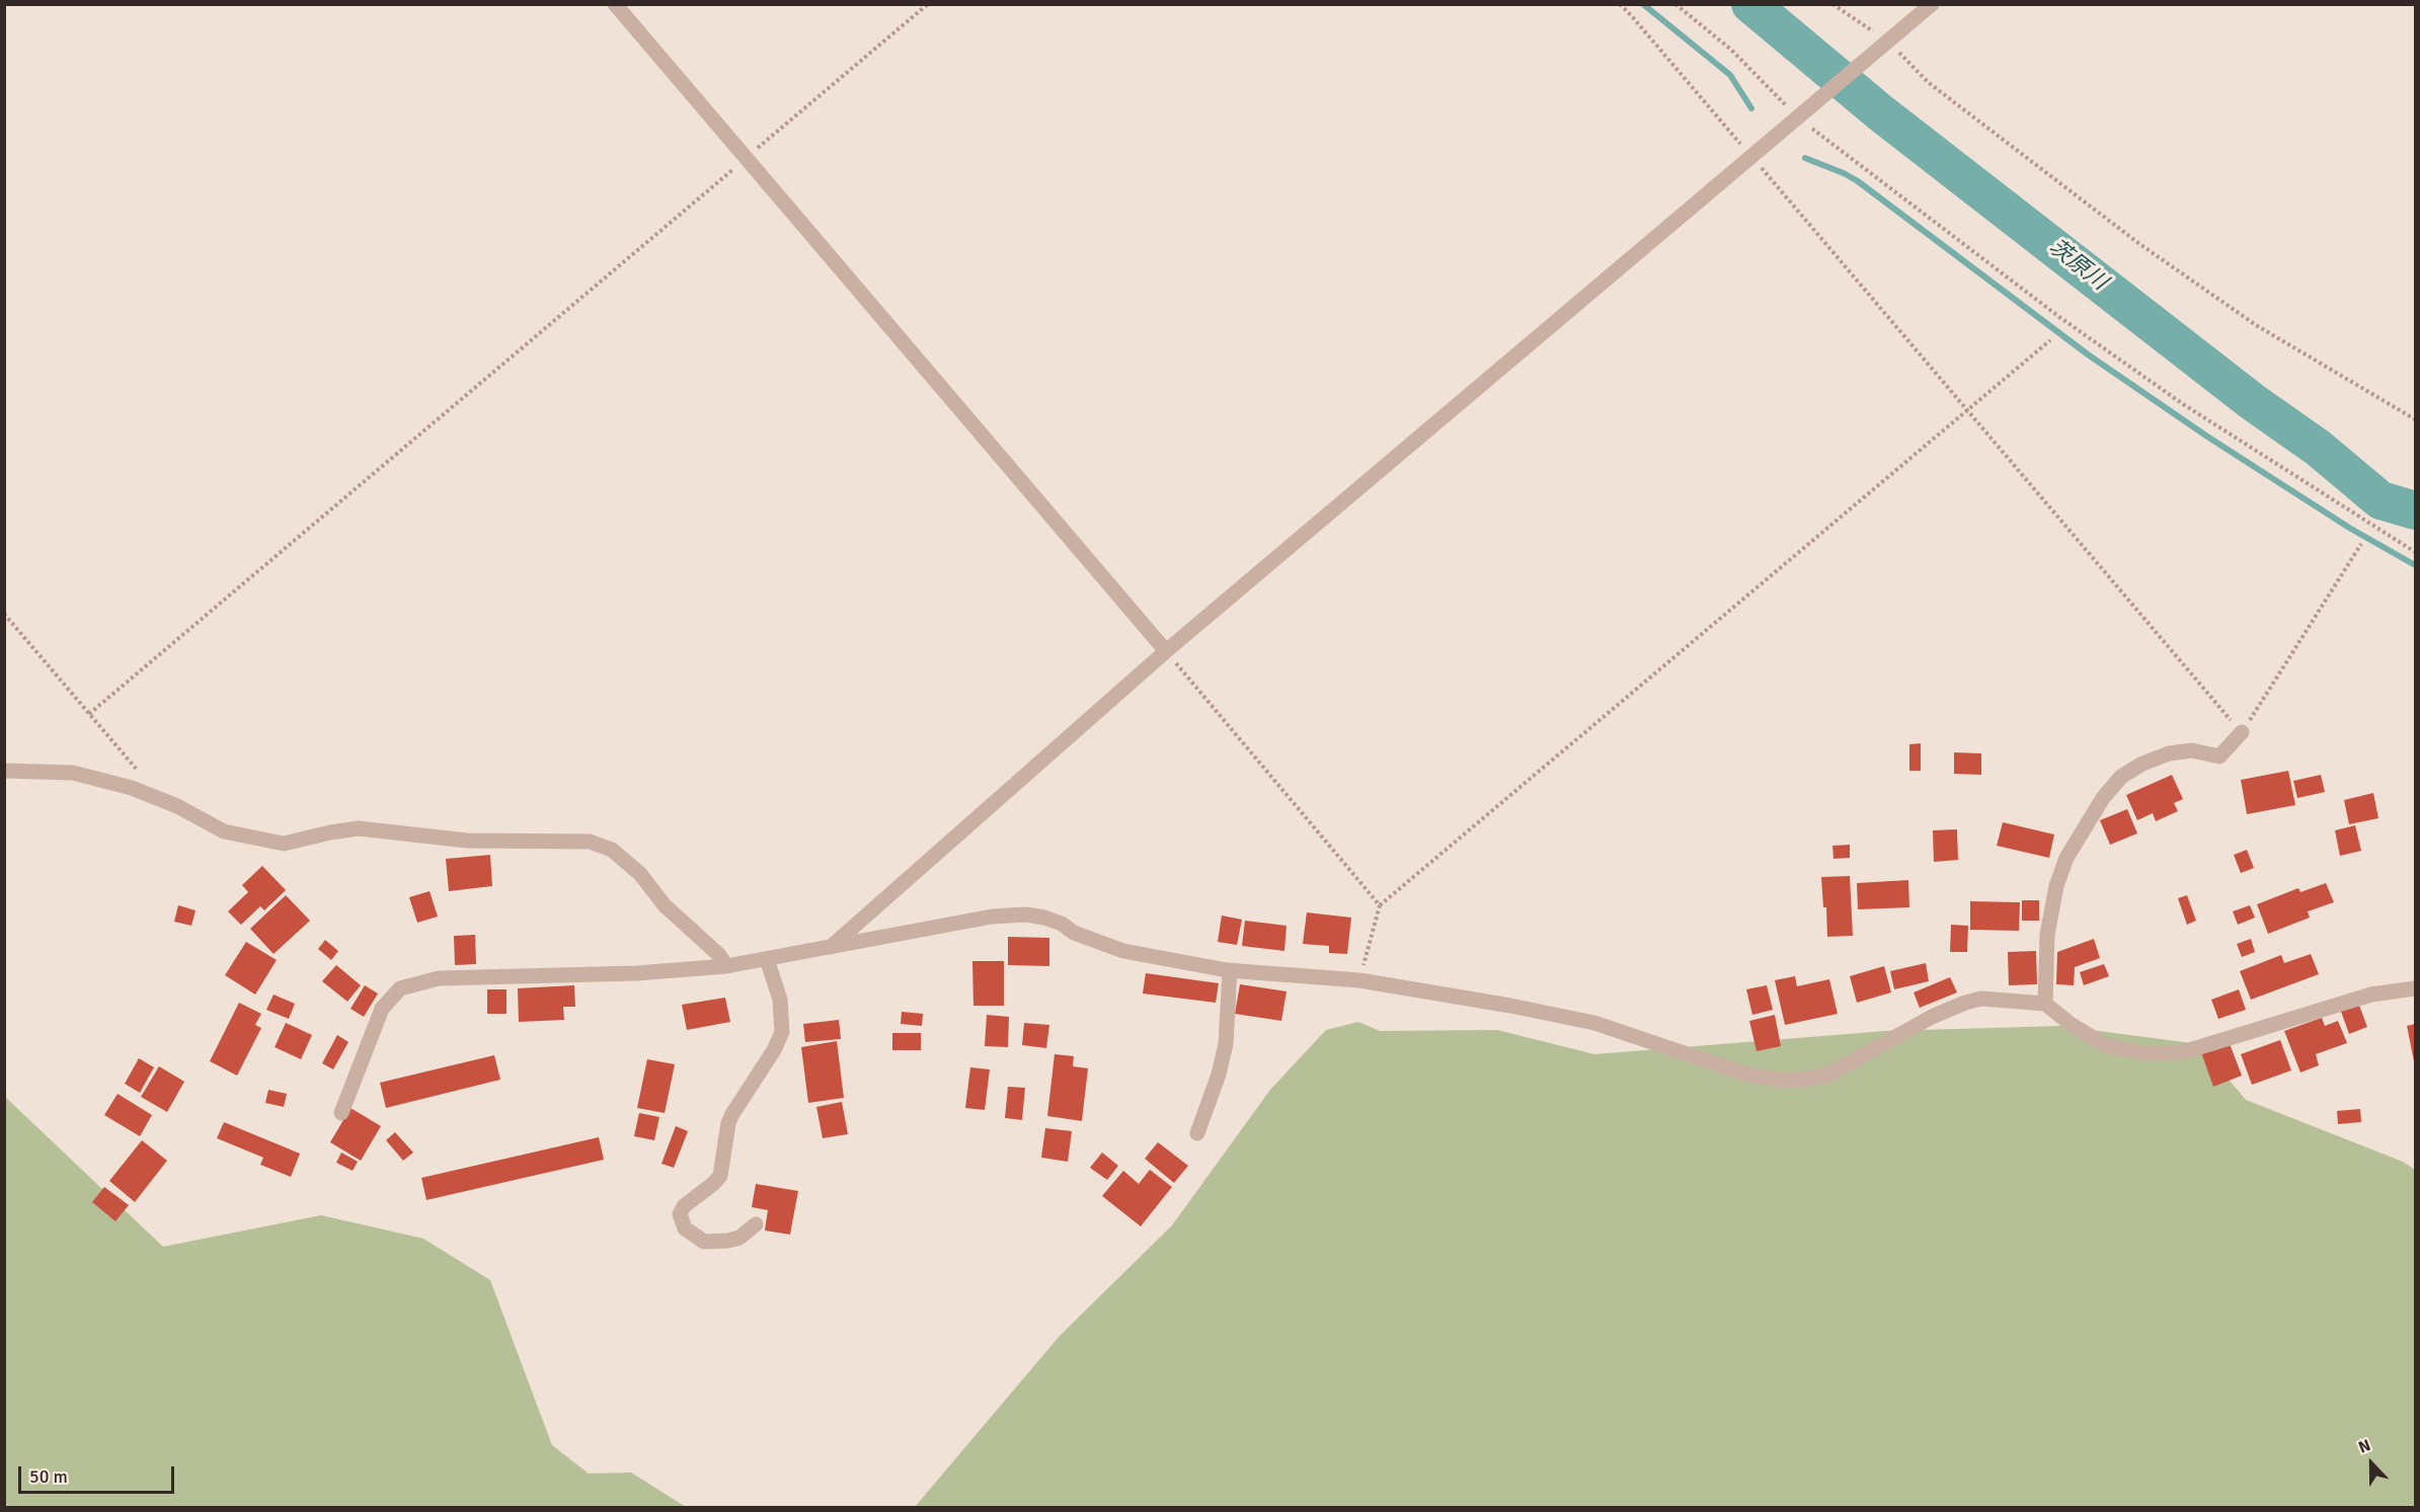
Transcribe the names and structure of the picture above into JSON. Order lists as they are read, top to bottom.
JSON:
{
  "water": ["茨原川"],
  "scale_bar": "50 m",
  "north": "top"
}
